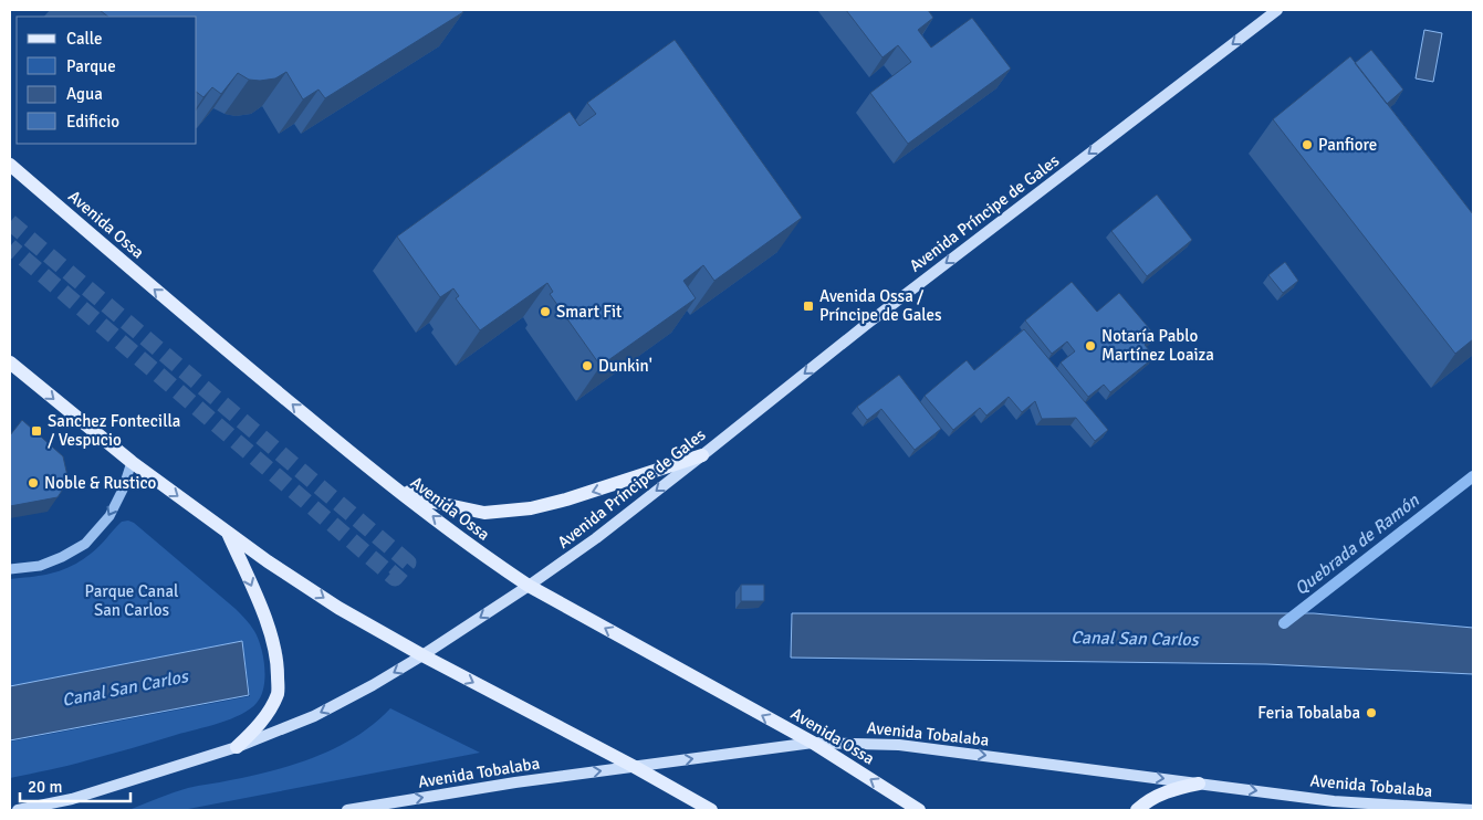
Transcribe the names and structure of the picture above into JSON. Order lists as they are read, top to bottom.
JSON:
{
  "streets": {
    "main road": ["Avenida Príncipe de Gales", "Avenida Ossa", "Avenida Tobalaba"]
  },
  "crossings": [
    ["Avenida Príncipe de Gales", "Avenida Ossa"],
    ["Avenida Ossa", "Avenida Tobalaba"]
  ],
  "one_way": ["Avenida Príncipe de Gales", "Avenida Tobalaba"],
  "water": ["Quebrada de Ramón", "Canal San Carlos"],
  "parks": ["Parque Canal San Carlos"],
  "places": {
    "other": [
      "Panfiore",
      "Smart Fit",
      "Notaría Pablo Martínez Loaiza",
      "Dunkin'",
      "Noble & Rustico",
      "Feria Tobalaba"
    ],
    "transit": ["Avenida Ossa / Príncipe de Gales", "Sanchez Fontecilla / Vespucio"]
  },
  "legend": [
    "Calle",
    "Parque",
    "Agua",
    "Edificio"
  ],
  "scale_bar": "20 m"
}
